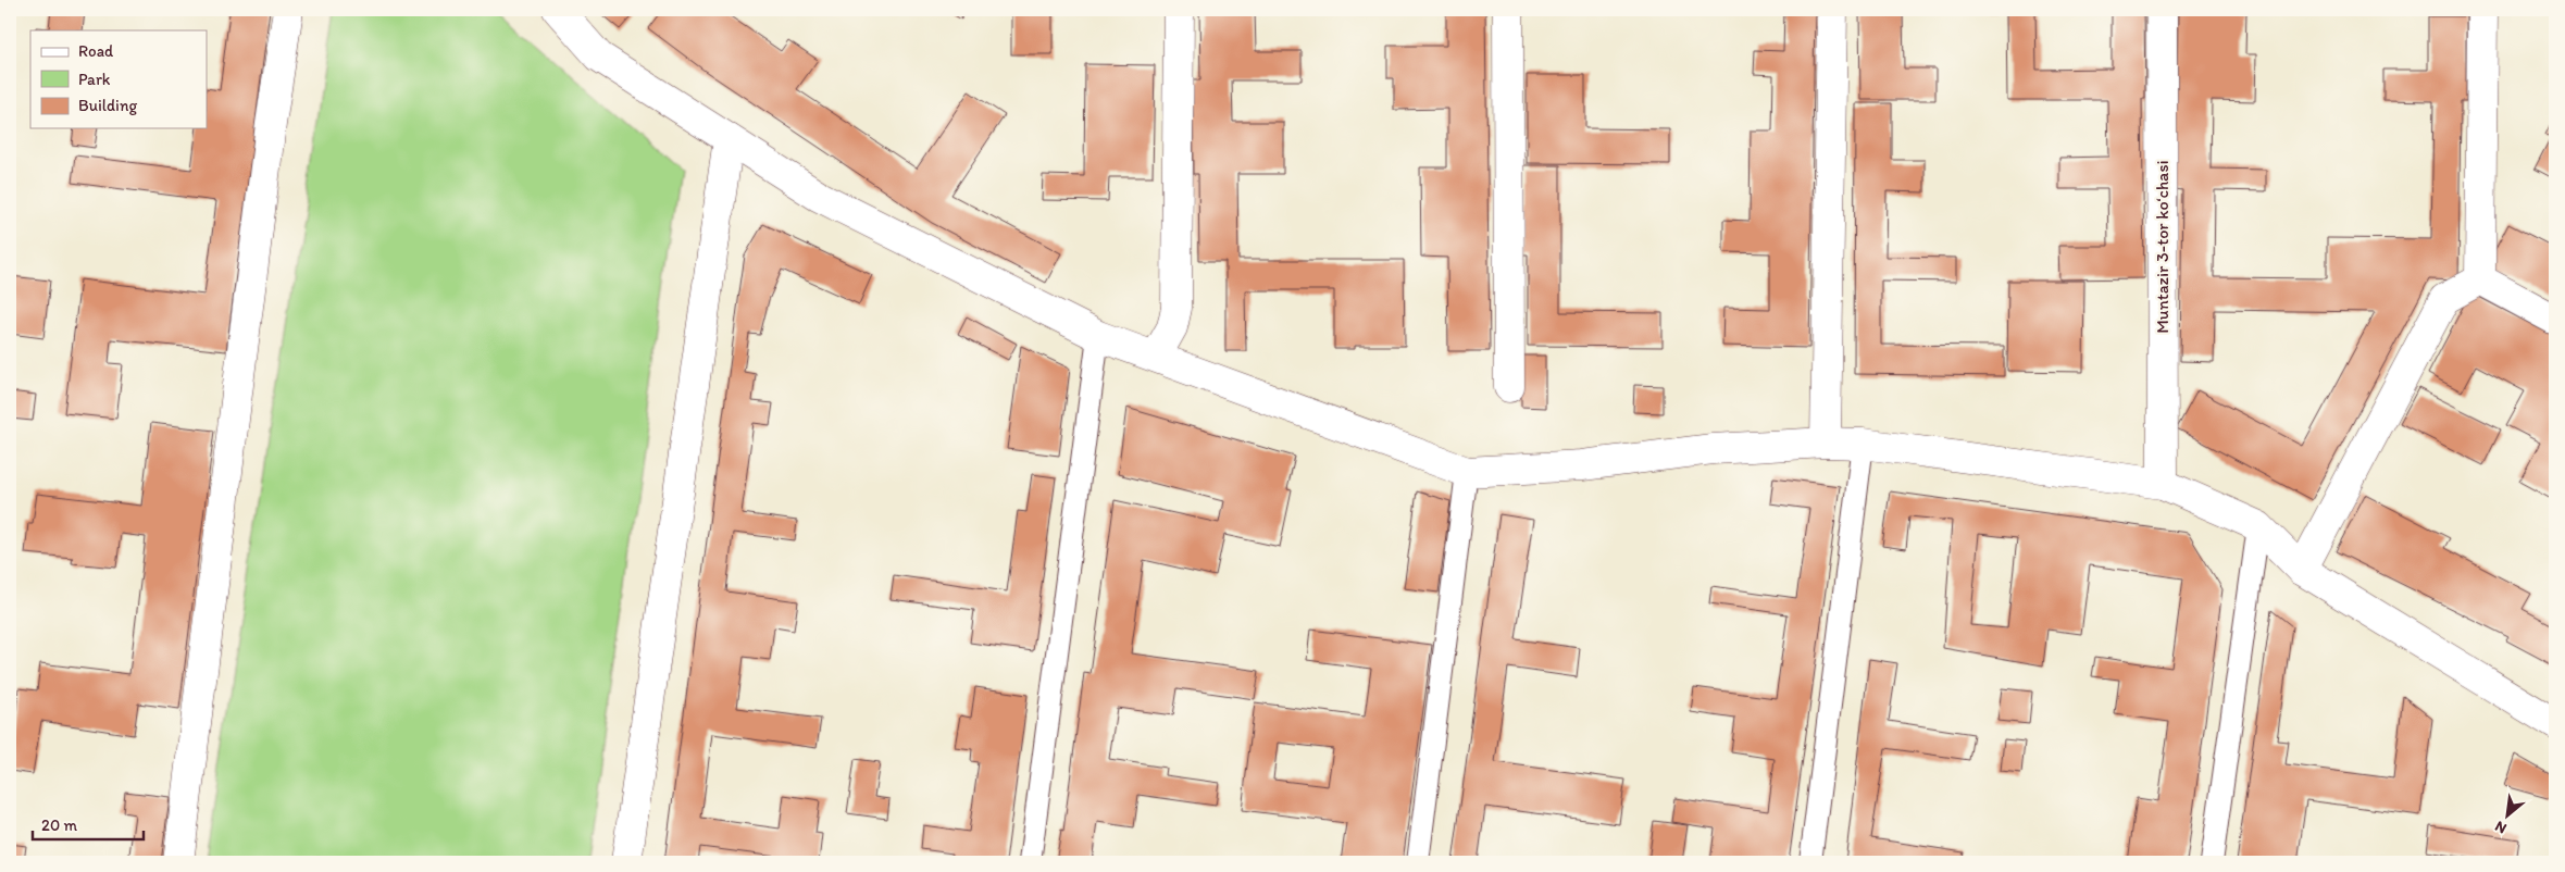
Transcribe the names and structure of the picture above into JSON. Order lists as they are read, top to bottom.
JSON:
{
  "streets": {
    "street": ["Muntazir 3-tor koʻchasi"]
  },
  "legend": ["Road", "Park", "Building"],
  "scale_bar": "20 m",
  "north": "bottom left"
}
